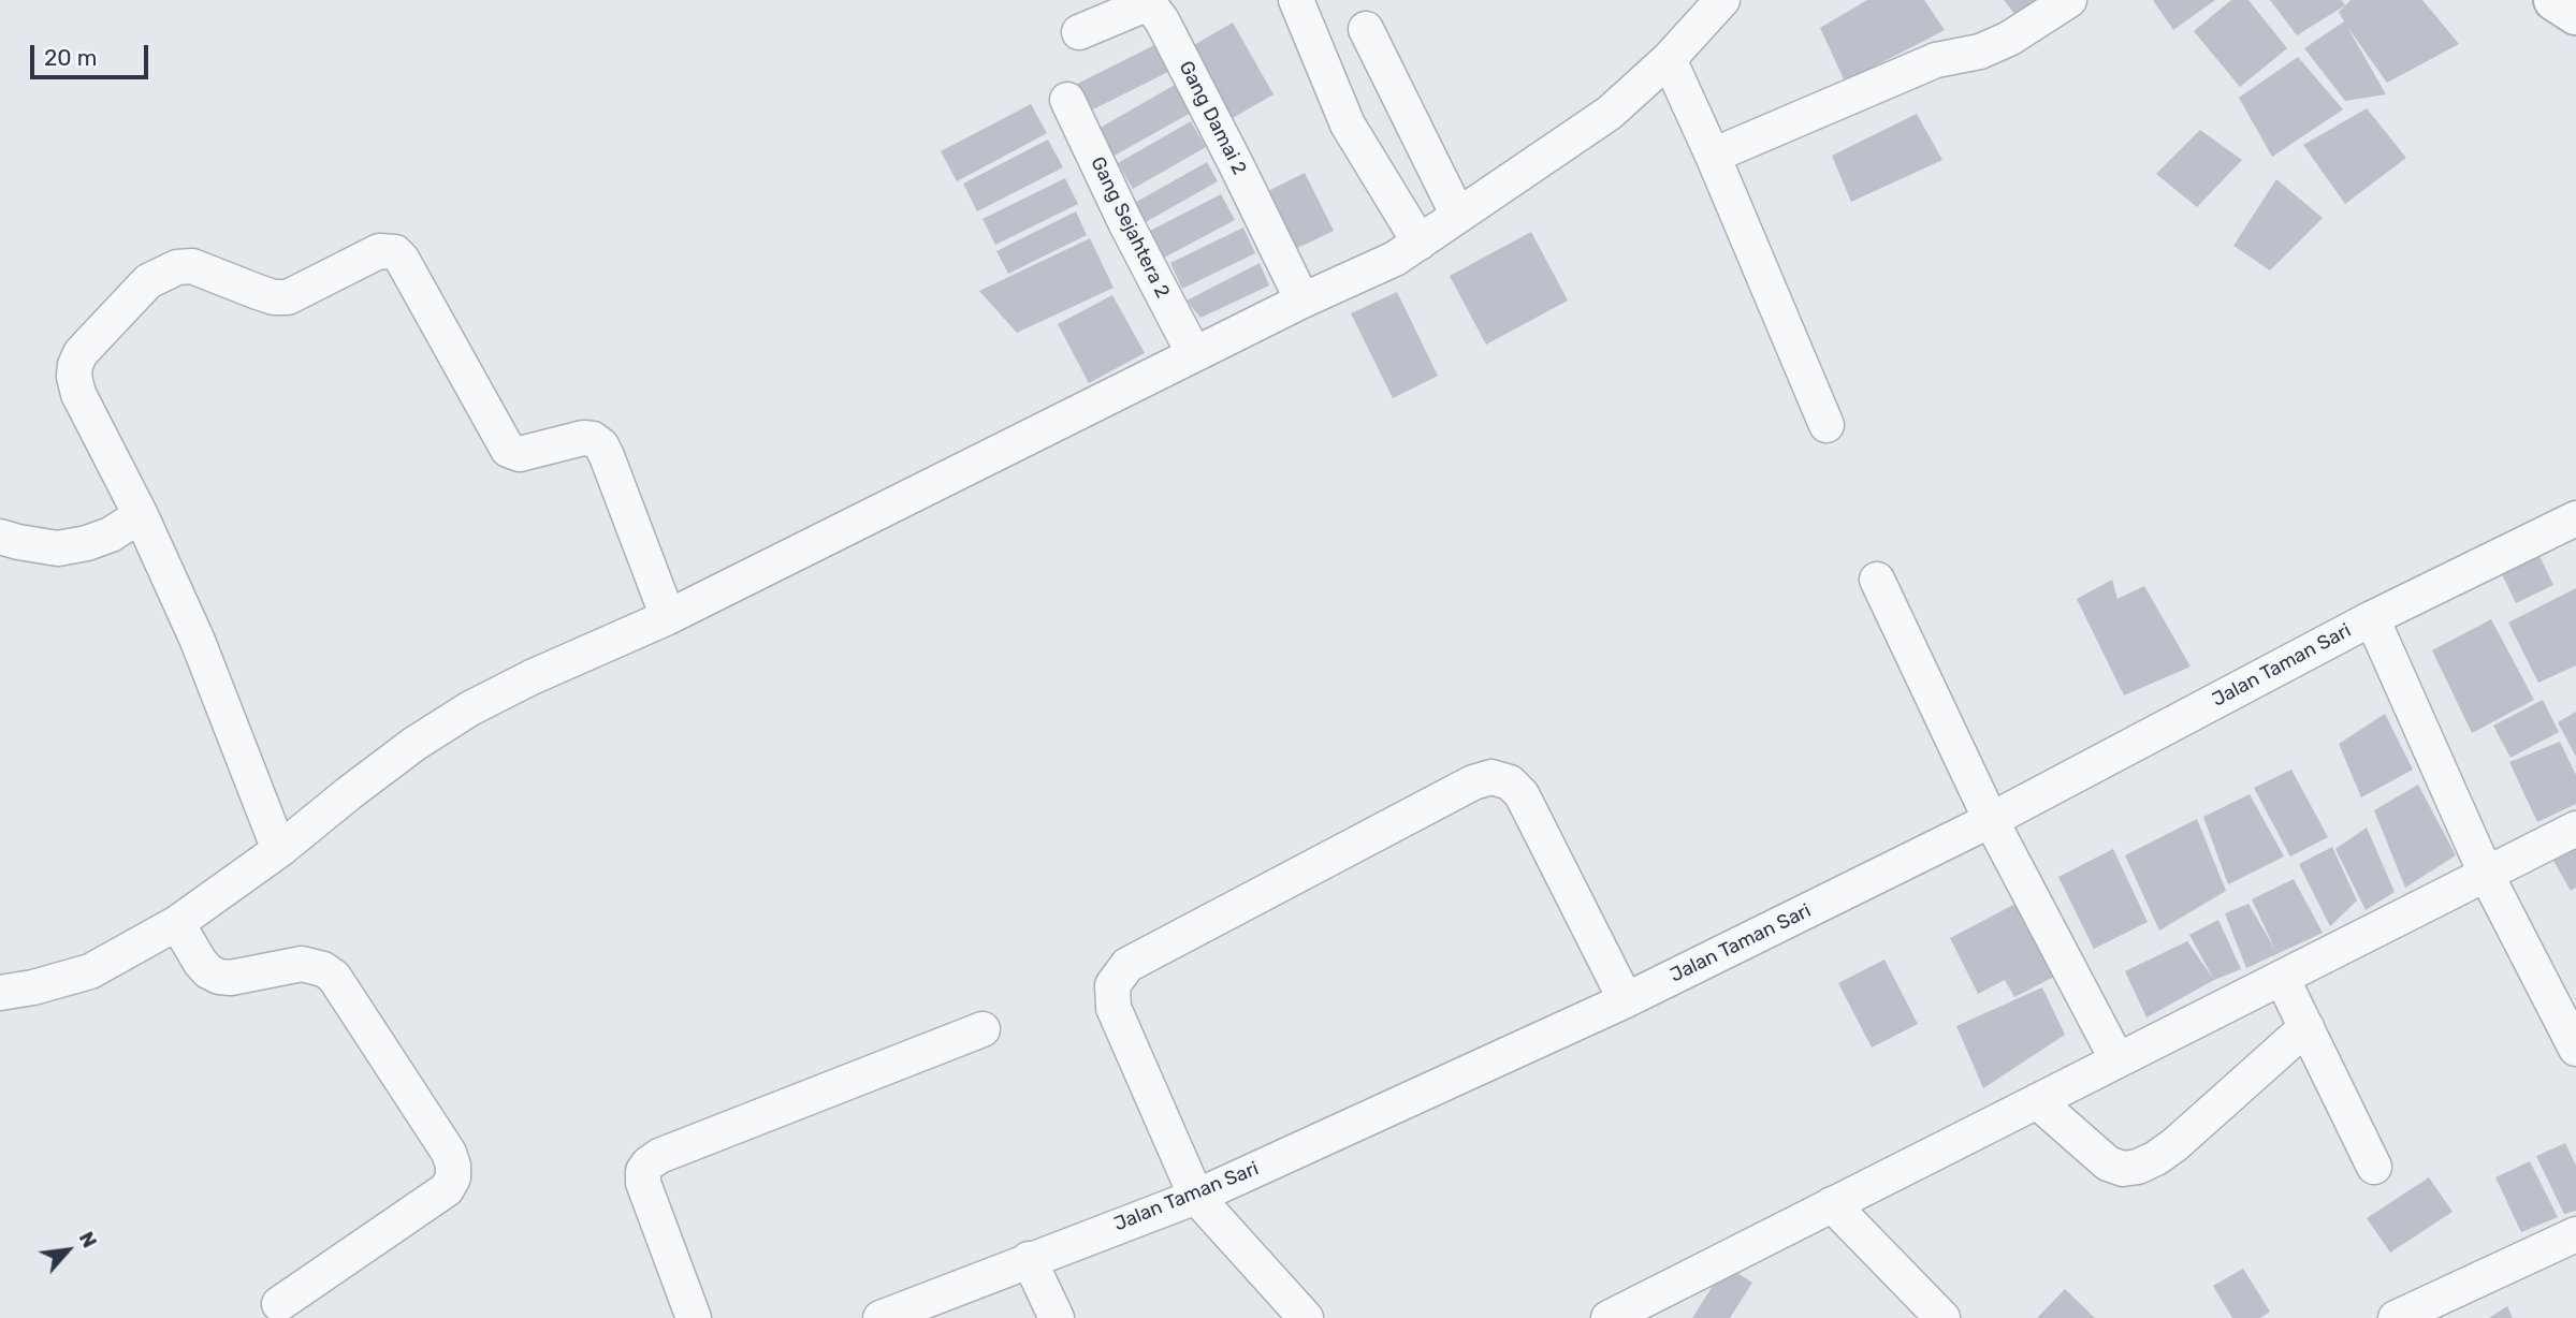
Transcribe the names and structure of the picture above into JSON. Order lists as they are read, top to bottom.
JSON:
{
  "streets": {
    "street": ["Gang Damai 2", "Gang Sejahtera 2", "Jalan Taman Sari"]
  },
  "scale_bar": "20 m",
  "north": "top right"
}
